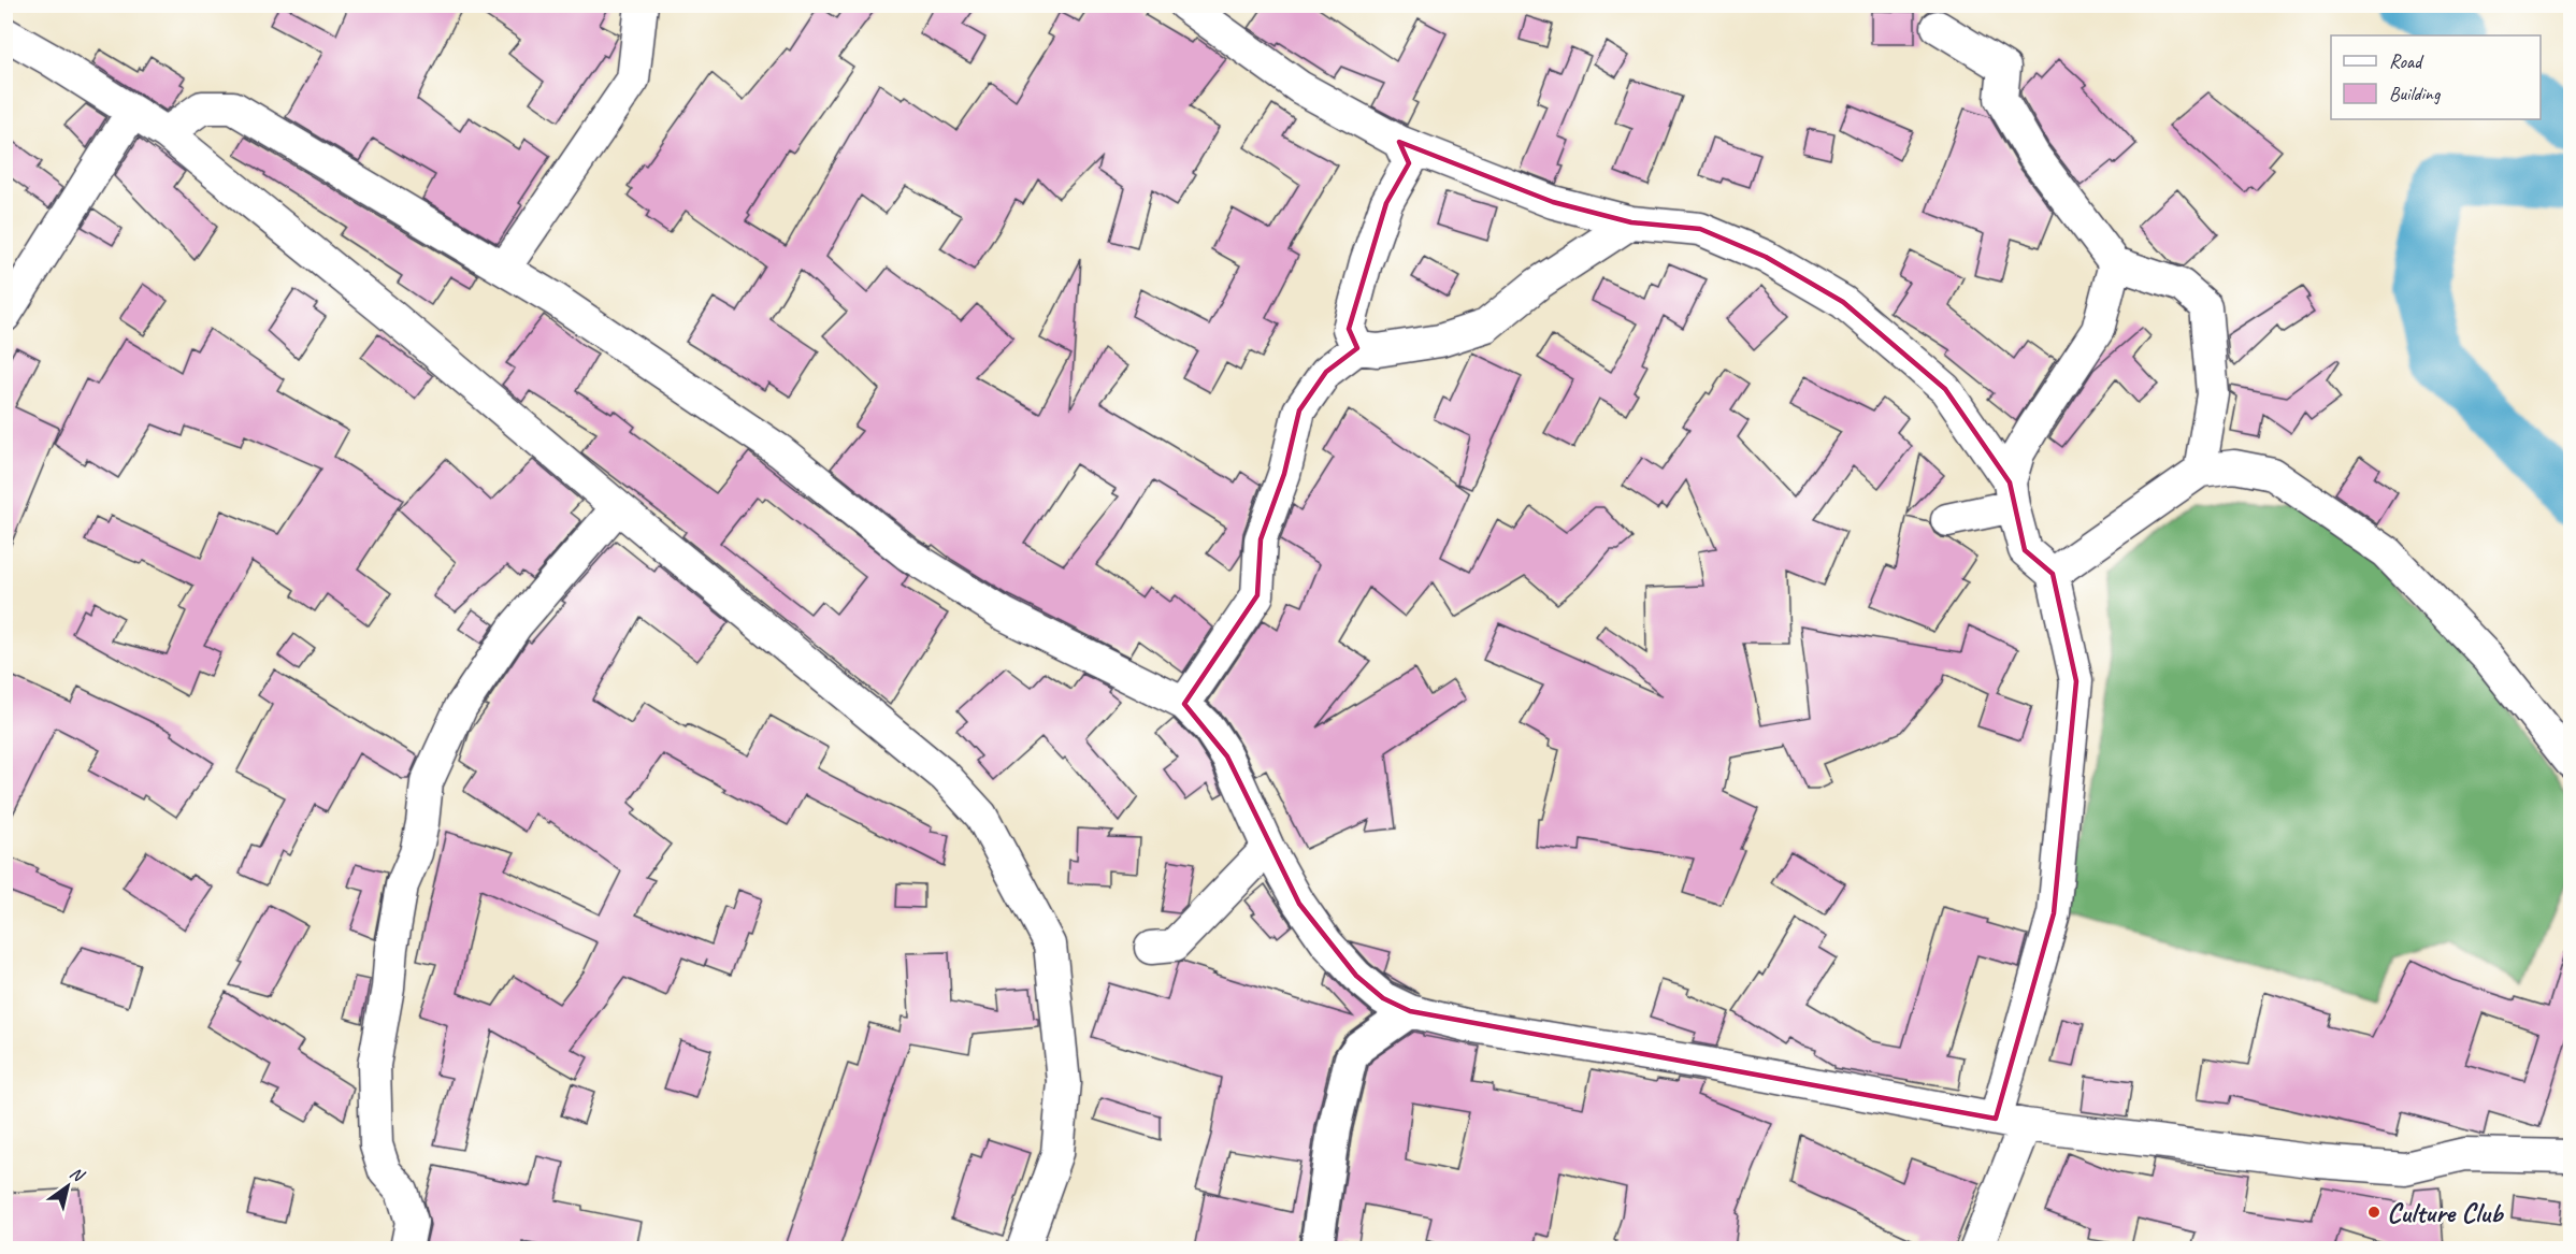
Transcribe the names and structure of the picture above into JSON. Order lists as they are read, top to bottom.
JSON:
{
  "places": ["Culture Club"],
  "legend": ["Road", "Building"],
  "north": "top right"
}
